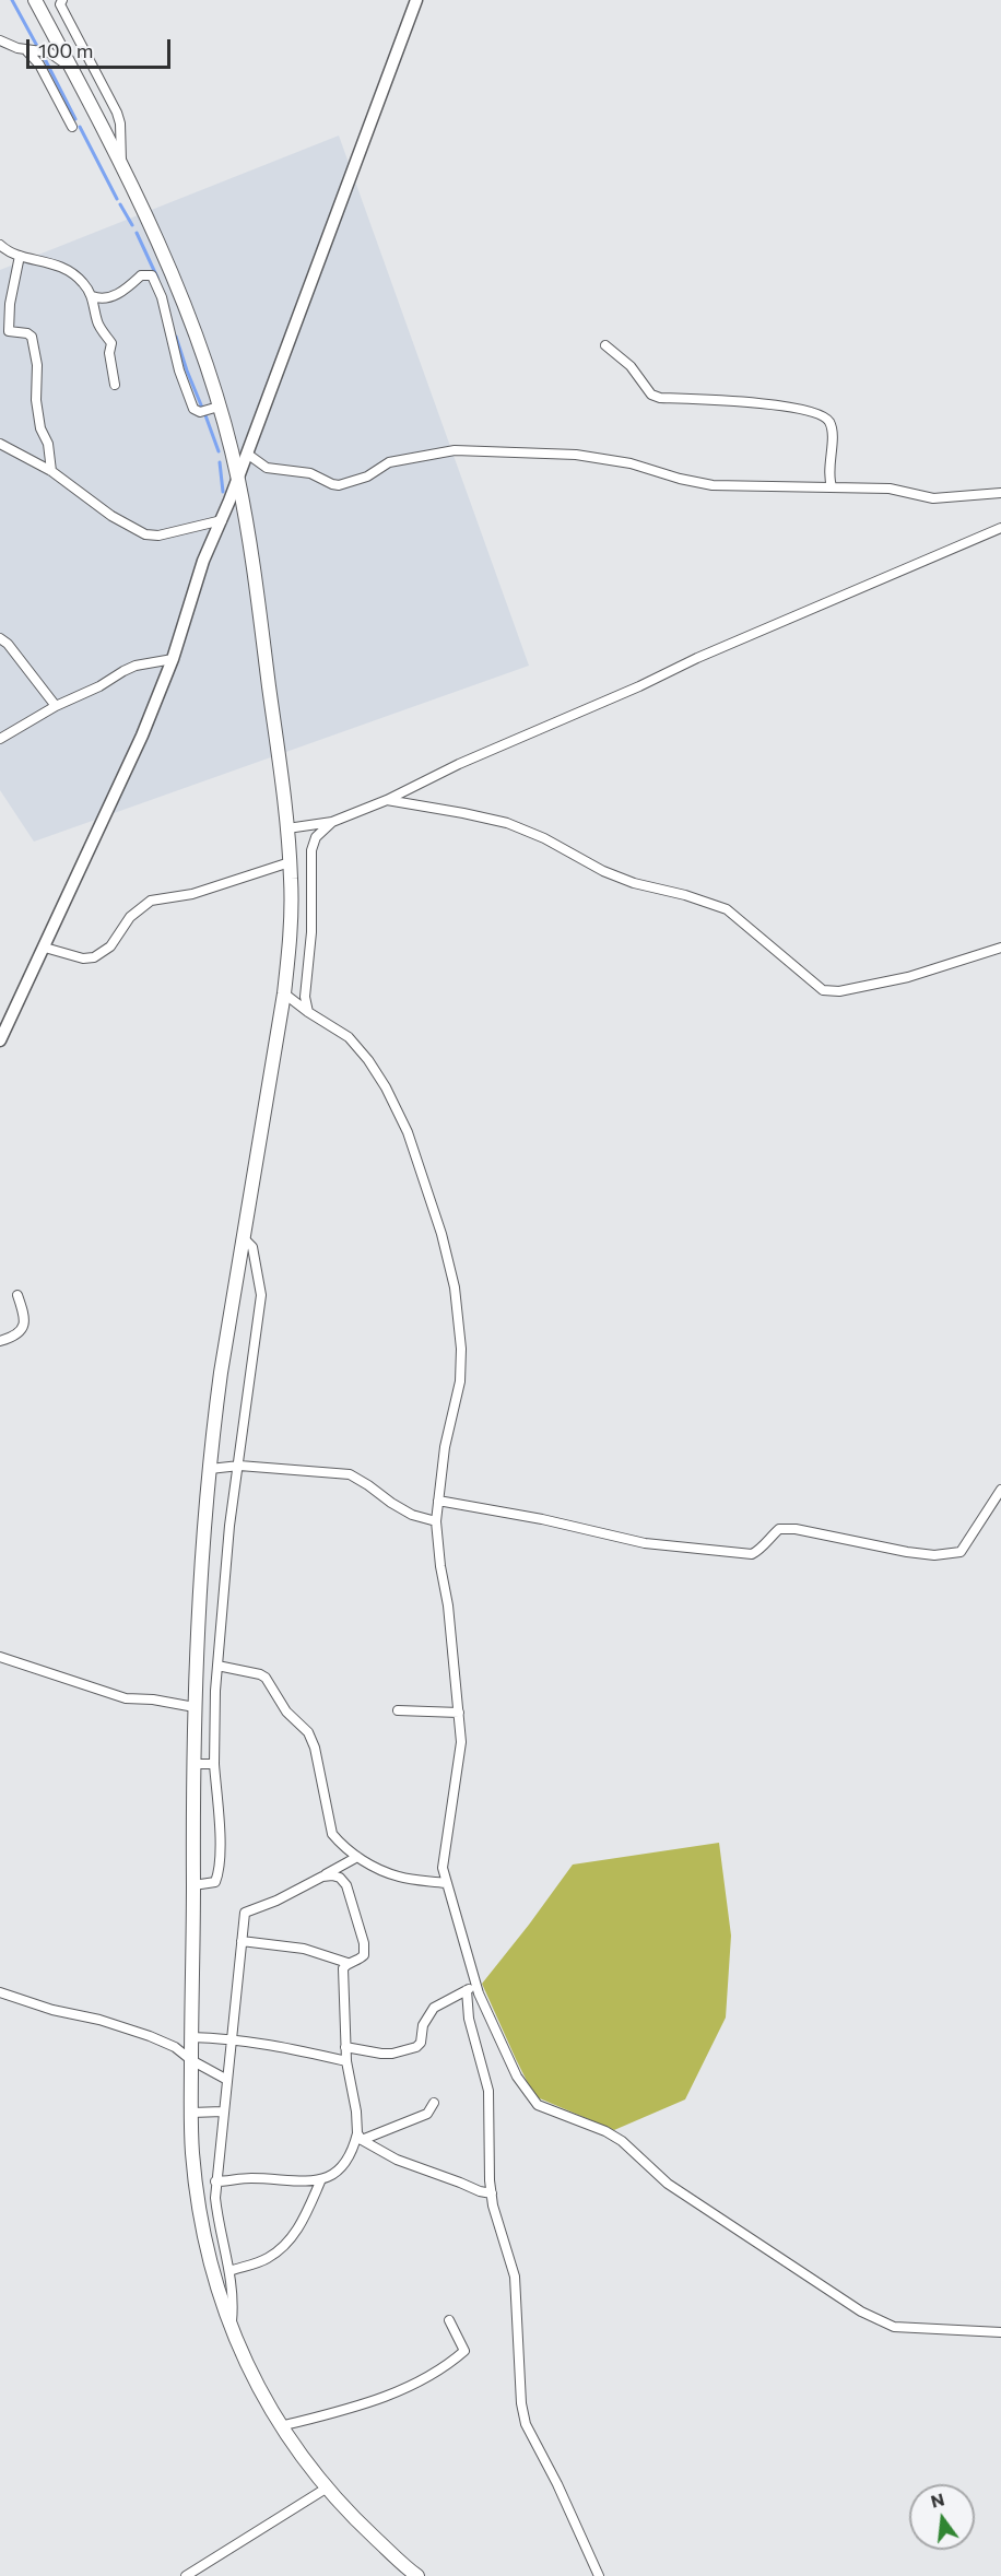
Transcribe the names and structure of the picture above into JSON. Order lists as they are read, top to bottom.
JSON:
{
  "scale_bar": "100 m",
  "north": "top"
}
